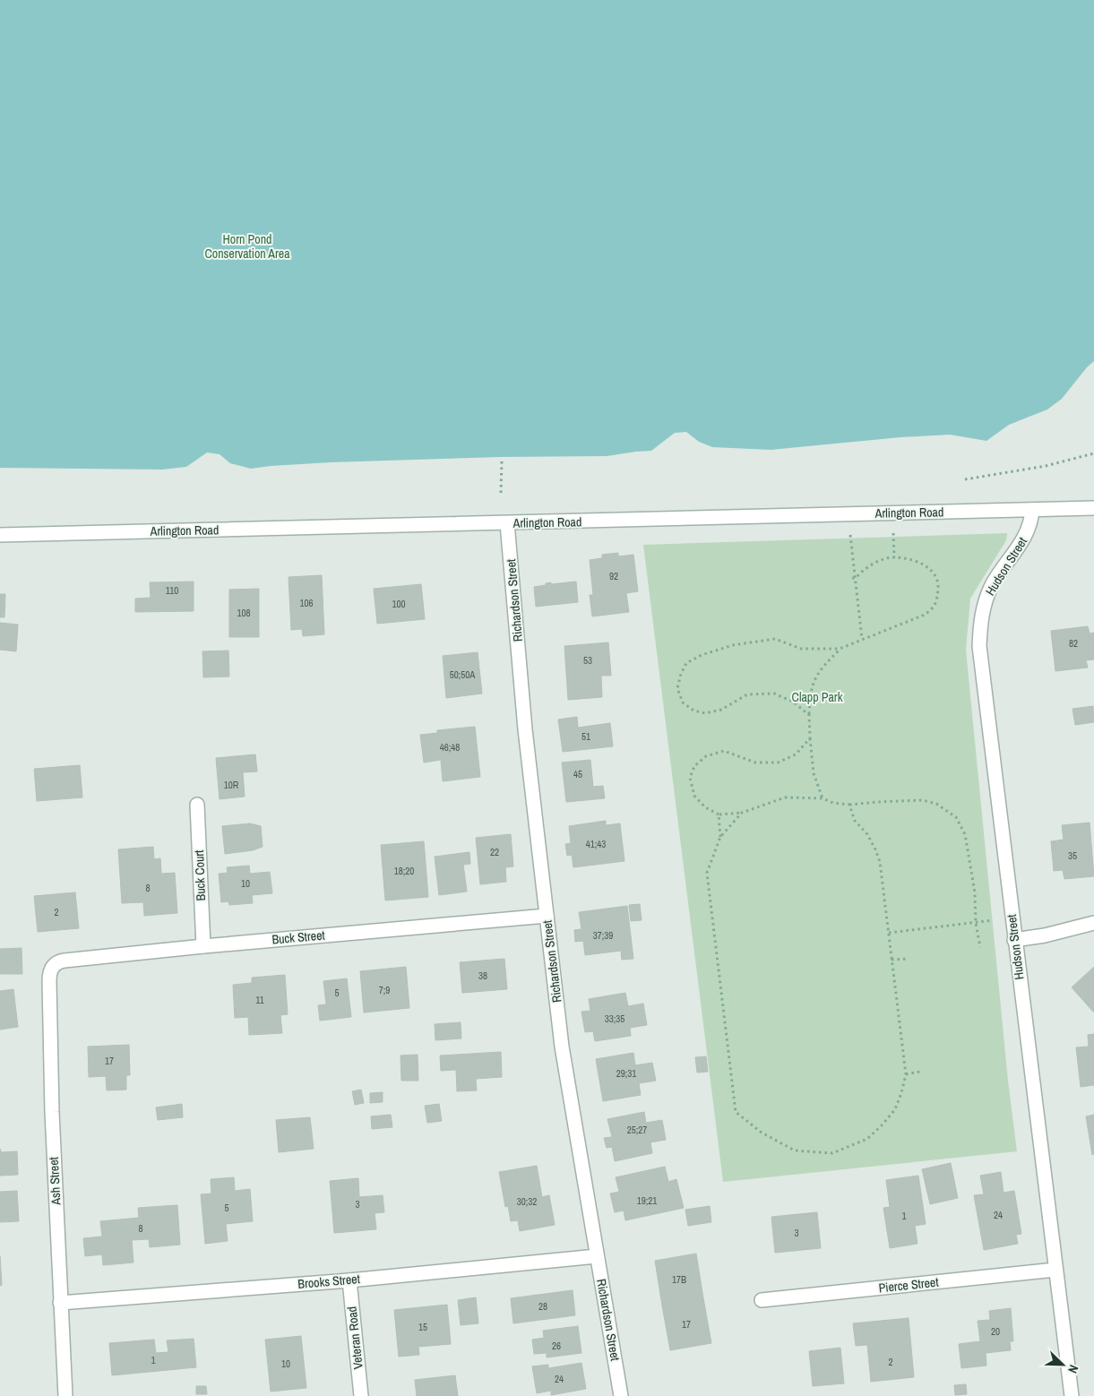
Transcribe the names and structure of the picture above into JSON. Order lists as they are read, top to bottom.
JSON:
{
  "streets": {
    "street": [
      "Arlington Road",
      "Hudson Street",
      "Richardson Street",
      "Buck Court",
      "Buck Street",
      "Ash Street",
      "Brooks Street",
      "Pierce Street",
      "Veteran Road"
    ]
  },
  "crossings": [
    ["Arlington Road", "Hudson Street"],
    ["Arlington Road", "Richardson Street"],
    ["Hudson Street", "Pierce Street"],
    ["Richardson Street", "Buck Street"],
    ["Richardson Street", "Brooks Street"],
    ["Buck Court", "Buck Street"],
    ["Buck Street", "Ash Street"],
    ["Ash Street", "Brooks Street"],
    ["Brooks Street", "Veteran Road"]
  ],
  "parks": ["Horn Pond Conservation Area", "Clapp Park"],
  "house_numbers": [
    "92",
    "110",
    "106",
    "100",
    "108",
    "82",
    "53",
    "50;50A",
    "51",
    "46;48",
    "45",
    "10R",
    "41;43",
    "22",
    "35",
    "18;20",
    "10",
    "8",
    "2",
    "37;39",
    "38",
    "7;9",
    "5",
    "11",
    "33;35",
    "17",
    "29;31",
    "25;27",
    "19;21",
    "30;32",
    "3",
    "5",
    "24",
    "1",
    "8",
    "3",
    "17B",
    "28",
    "17",
    "15",
    "20",
    "26",
    "1",
    "2",
    "10",
    "24"
  ],
  "north": "bottom right"
}
